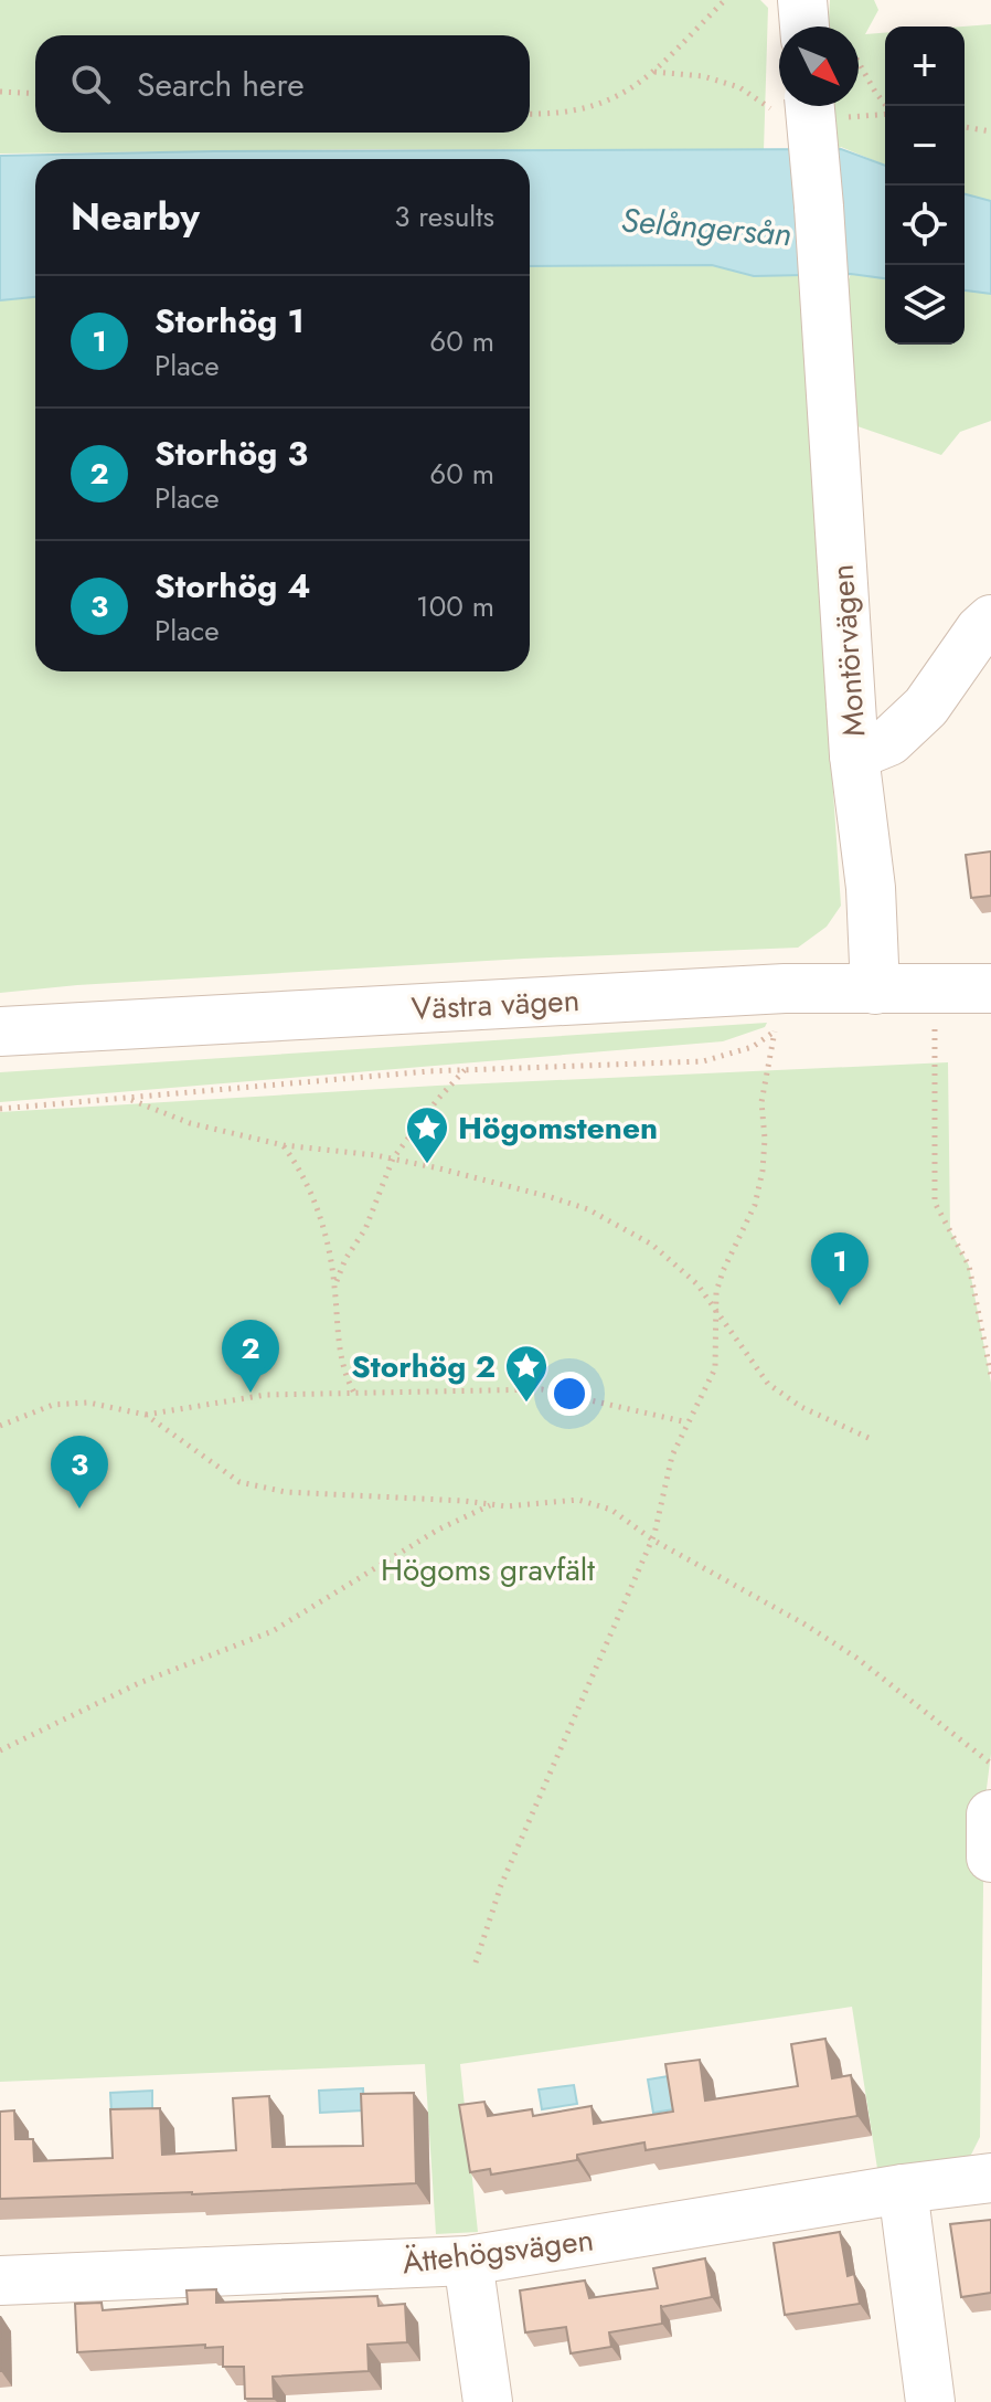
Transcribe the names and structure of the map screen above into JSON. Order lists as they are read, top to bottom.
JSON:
{
  "streets": {
    "street": ["Montörvägen", "Västra vägen", "Ättehögsvägen"]
  },
  "crossings": [
    ["Montörvägen", "Västra vägen"]
  ],
  "water": ["Selångersån"],
  "parks": ["Högoms gravfält"],
  "places": {
    "place": ["Högomstenen", "Storhög 2"]
  },
  "north": "bottom right",
  "page": {
    "map_buttons": ["+", "−"],
    "search": "Search here",
    "heading": ["Nearby", "3 results"],
    "list": [
      {
        "mark": "1",
        "name": "Storhög 1",
        "note": "Place",
        "value": "60 m"
      },
      {
        "mark": "2",
        "name": "Storhög 3",
        "note": "Place",
        "value": "60 m"
      },
      {
        "mark": "3",
        "name": "Storhög 4",
        "note": "Place",
        "value": "100 m"
      }
    ],
    "pins": ["1", "2", "3"]
  }
}
